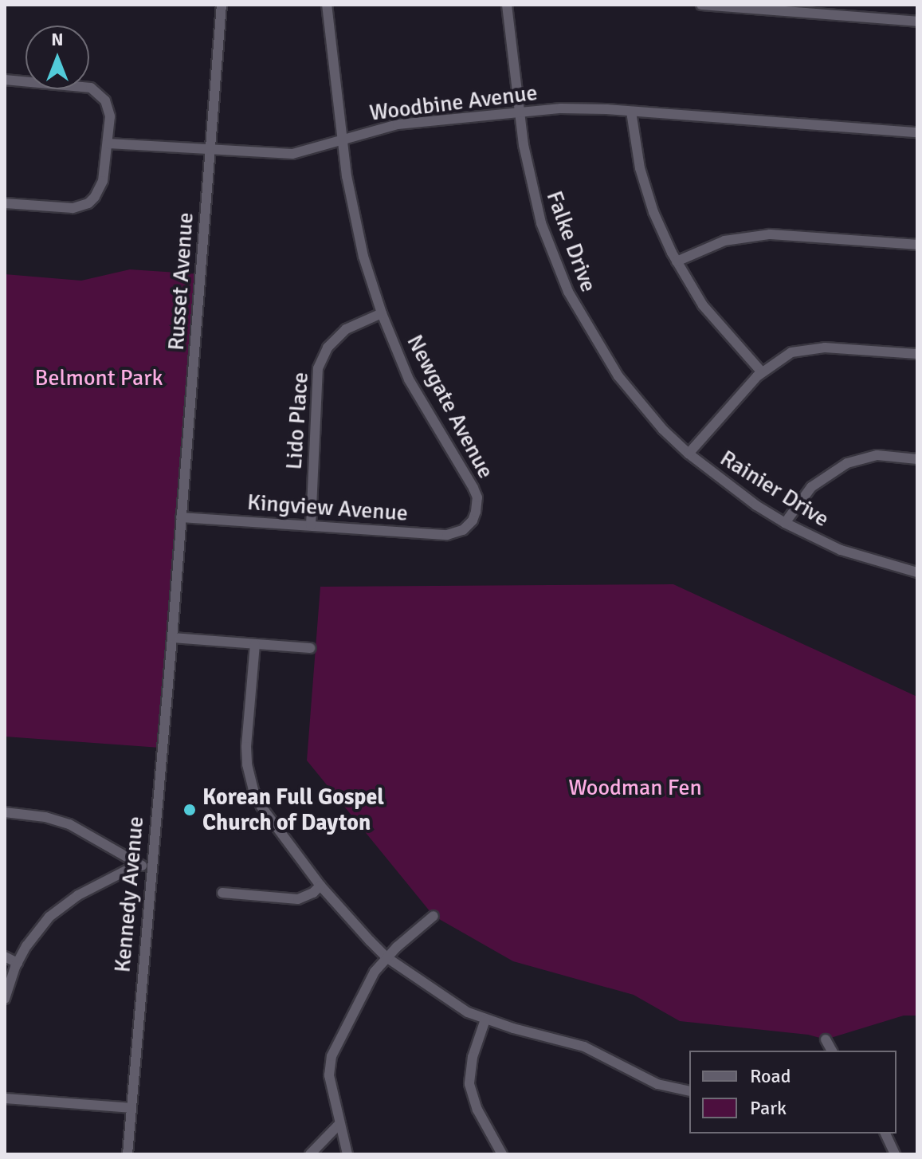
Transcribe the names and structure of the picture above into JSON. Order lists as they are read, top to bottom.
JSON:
{
  "streets": {
    "street": [
      "Woodbine Avenue",
      "Falke Drive",
      "Russet Avenue",
      "Newgate Avenue",
      "Lido Place",
      "Rainier Drive",
      "Kingview Avenue",
      "Kennedy Avenue"
    ]
  },
  "crossings": [
    ["Woodbine Avenue", "Falke Drive"],
    ["Woodbine Avenue", "Russet Avenue"],
    ["Woodbine Avenue", "Newgate Avenue"],
    ["Falke Drive", "Rainier Drive"],
    ["Russet Avenue", "Kingview Avenue"],
    ["Russet Avenue", "Kennedy Avenue"],
    ["Newgate Avenue", "Lido Place"],
    ["Newgate Avenue", "Kingview Avenue"],
    ["Lido Place", "Kingview Avenue"]
  ],
  "parks": ["Belmont Park", "Woodman Fen"],
  "places": ["Korean Full Gospel Church of Dayton"],
  "legend": ["Road", "Park"],
  "north": "top"
}
